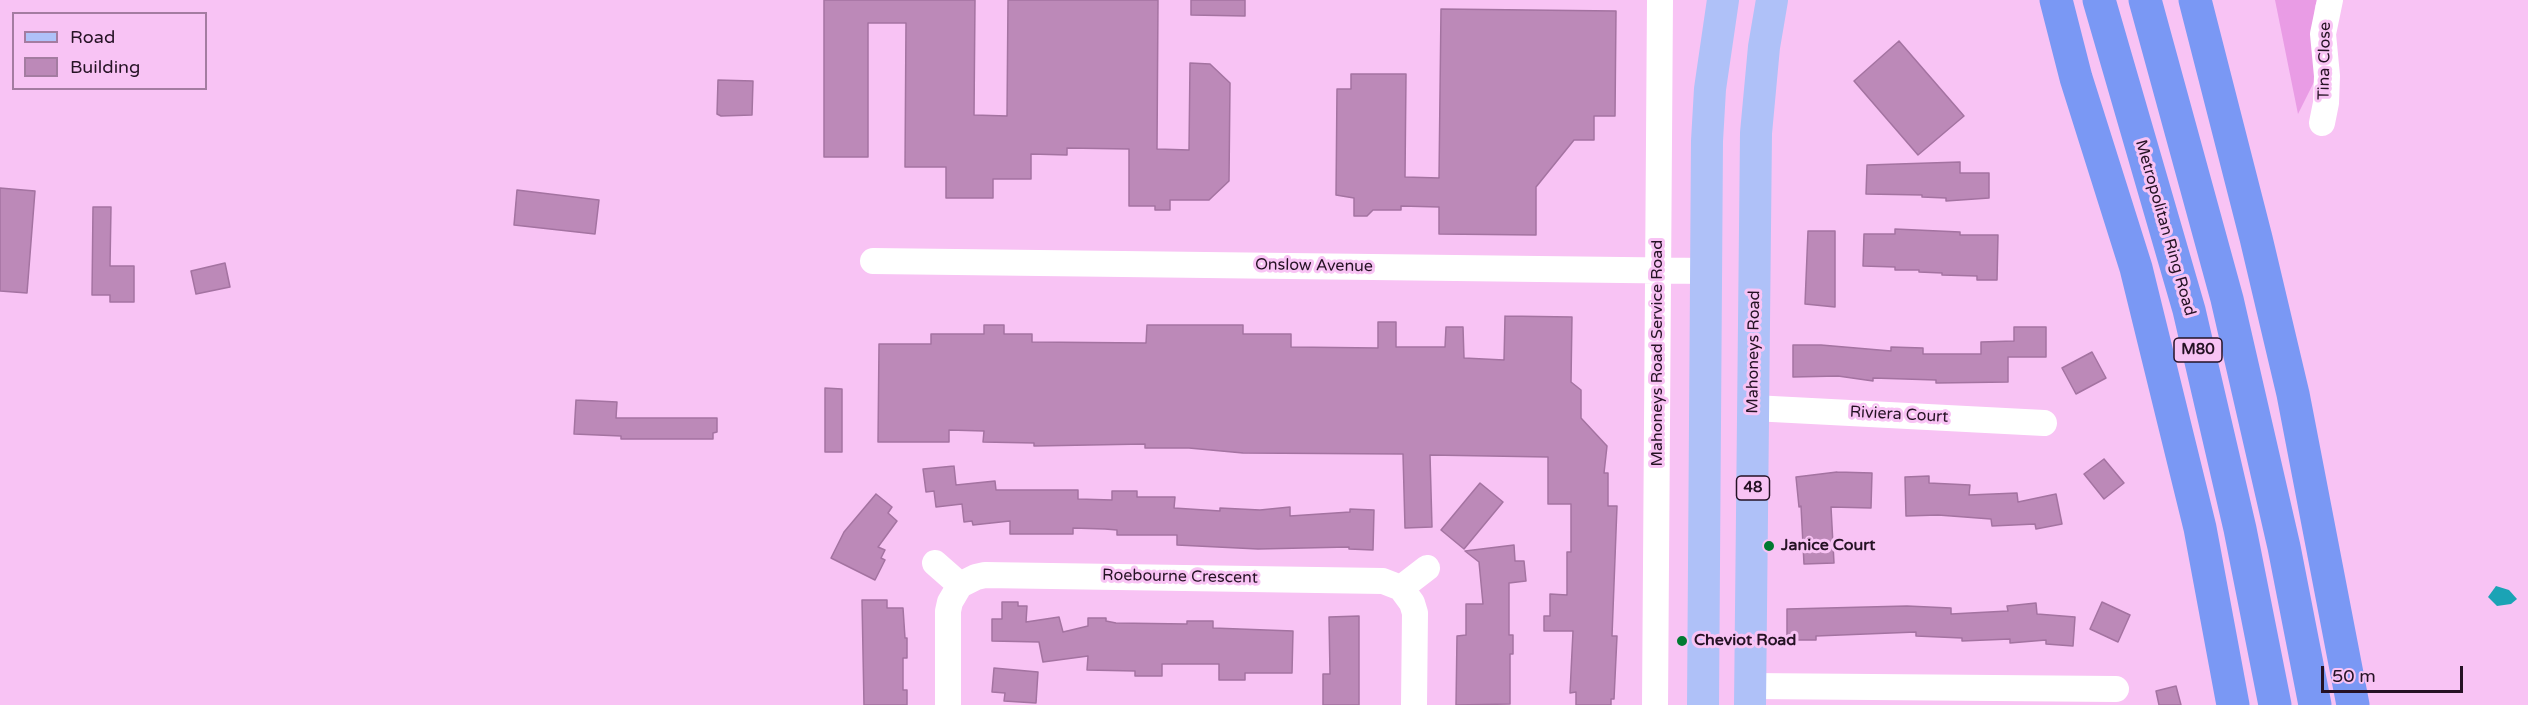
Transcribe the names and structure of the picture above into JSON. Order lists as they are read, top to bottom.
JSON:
{
  "streets": {
    "highway": ["Metropolitan Ring Road", "M80"],
    "main road": ["Onslow Avenue", "Mahoneys Road", "48"],
    "street": [
      "Tina Close",
      "Mahoneys Road Service Road",
      "Riviera Court",
      "Roebourne Crescent"
    ]
  },
  "crossings": [
    ["Onslow Avenue", "Mahoneys Road"],
    ["Onslow Avenue", "Mahoneys Road Service Road"],
    ["Mahoneys Road", "Riviera Court"]
  ],
  "places": ["Janice Court", "Cheviot Road"],
  "legend": ["Road", "Building"],
  "scale_bar": "50 m"
}
